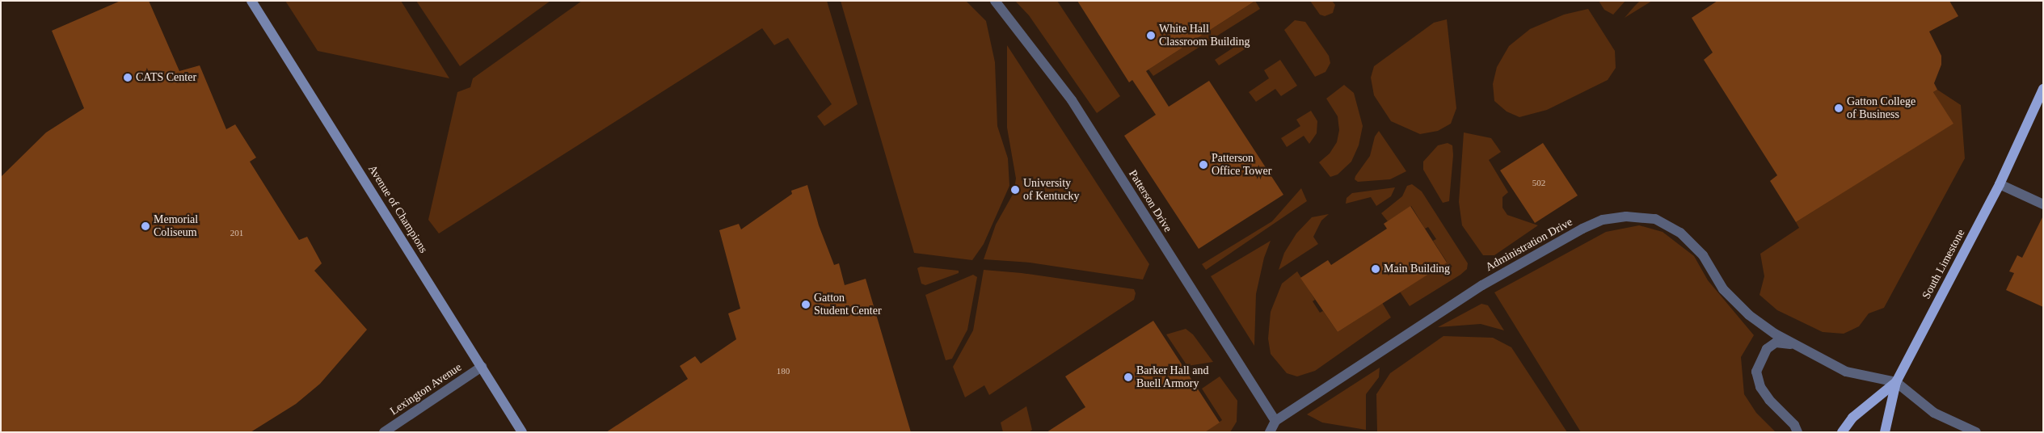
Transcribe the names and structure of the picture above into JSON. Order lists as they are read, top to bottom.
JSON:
{
  "streets": {
    "main road": ["Avenue of Champions", "South Limestone"],
    "street": ["Patterson Drive", "Administration Drive", "Lexington Avenue"]
  },
  "crossings": [
    ["Patterson Drive", "Administration Drive"],
    ["Avenue of Champions", "Lexington Avenue"],
    ["Administration Drive", "South Limestone"]
  ],
  "places": [
    "White Hall Classroom Building",
    "CATS Center",
    "Gatton College of Business",
    "Patterson Office Tower",
    "University of Kentucky",
    "Memorial Coliseum",
    "Main Building",
    "Gatton Student Center",
    "Barker Hall and Buell Armory"
  ],
  "house_numbers": ["502", "201", "180"]
}
